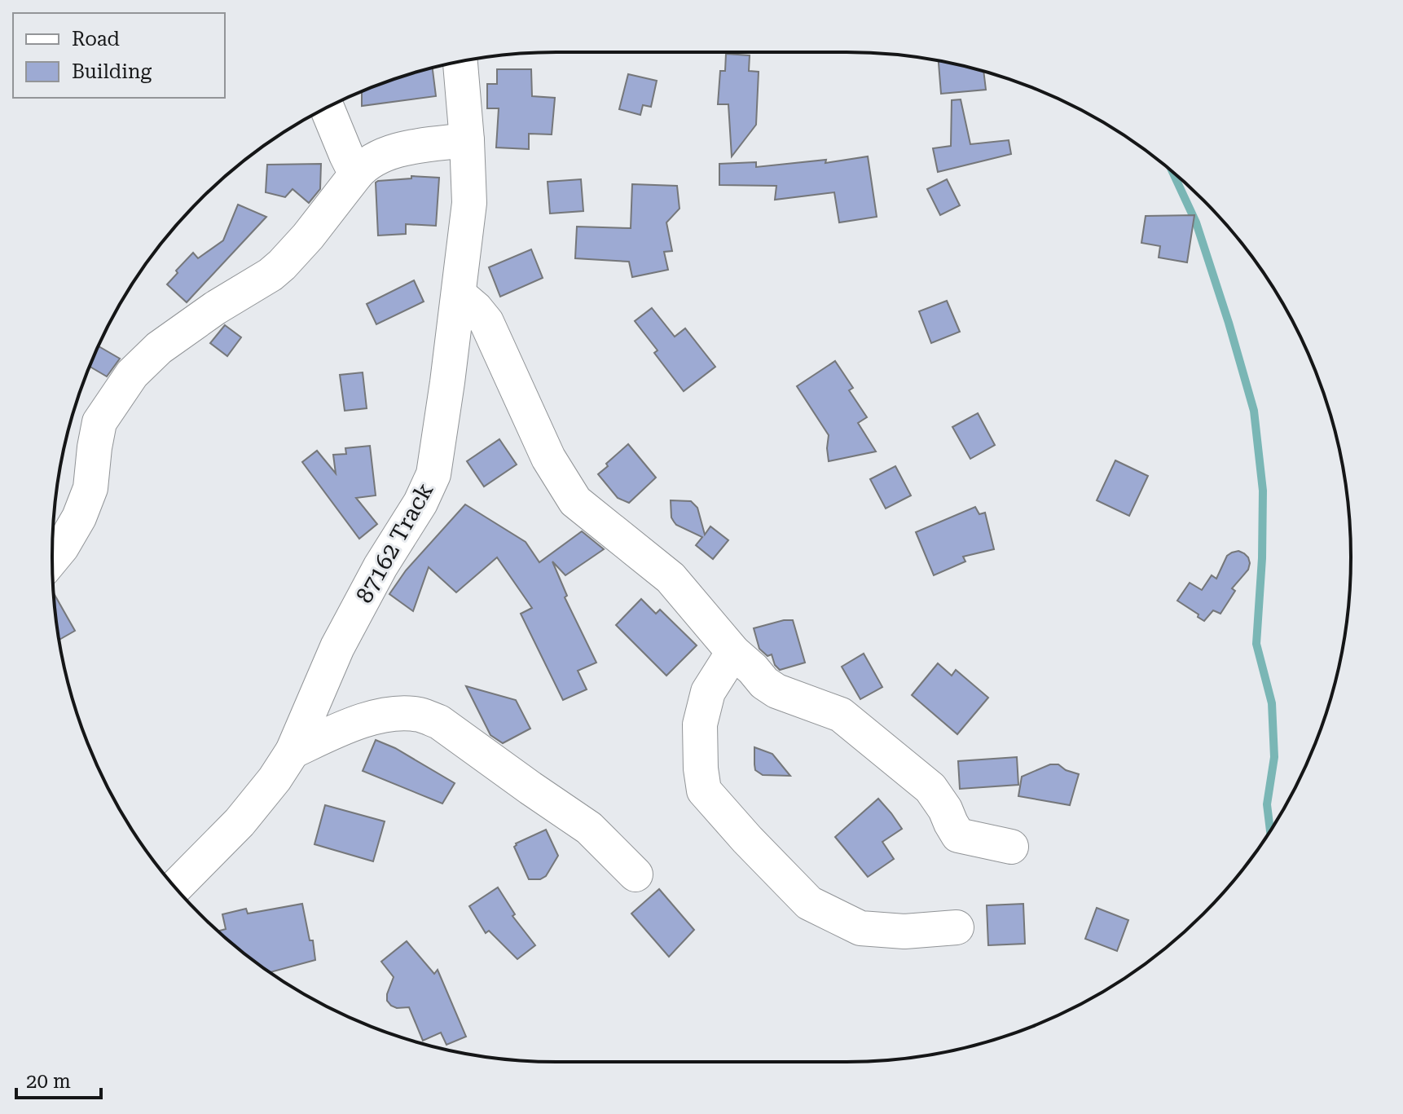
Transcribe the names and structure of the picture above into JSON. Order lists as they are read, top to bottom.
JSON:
{
  "streets": {
    "street": ["87162 Track"]
  },
  "legend": ["Road", "Building"],
  "scale_bar": "20 m"
}
